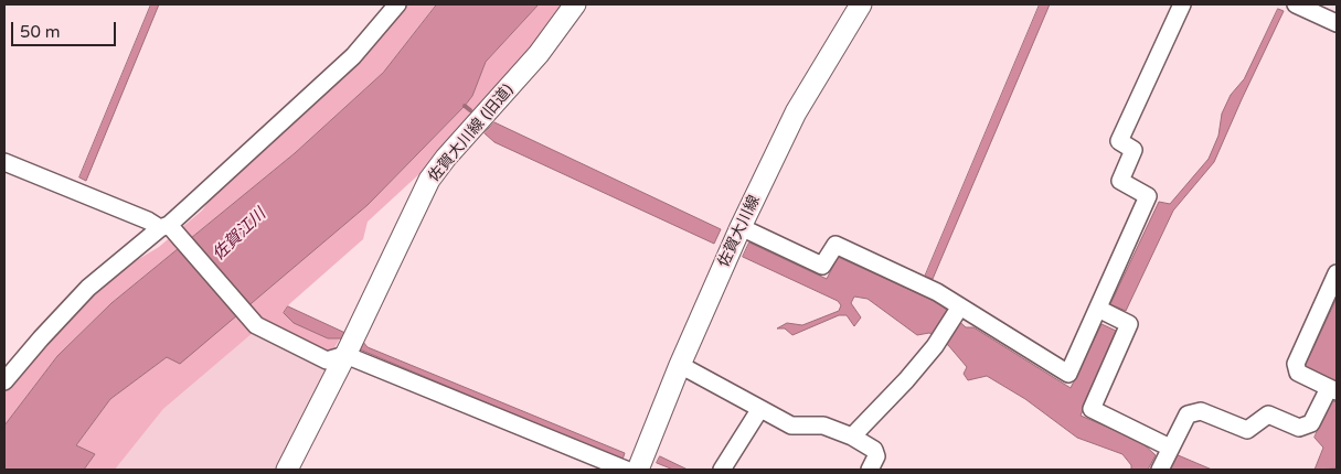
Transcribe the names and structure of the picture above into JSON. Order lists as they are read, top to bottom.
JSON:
{
  "streets": {
    "main road": ["佐賀大川線 (旧道)", "佐賀大川線"]
  },
  "water": ["佐賀江川"],
  "scale_bar": "50 m"
}
